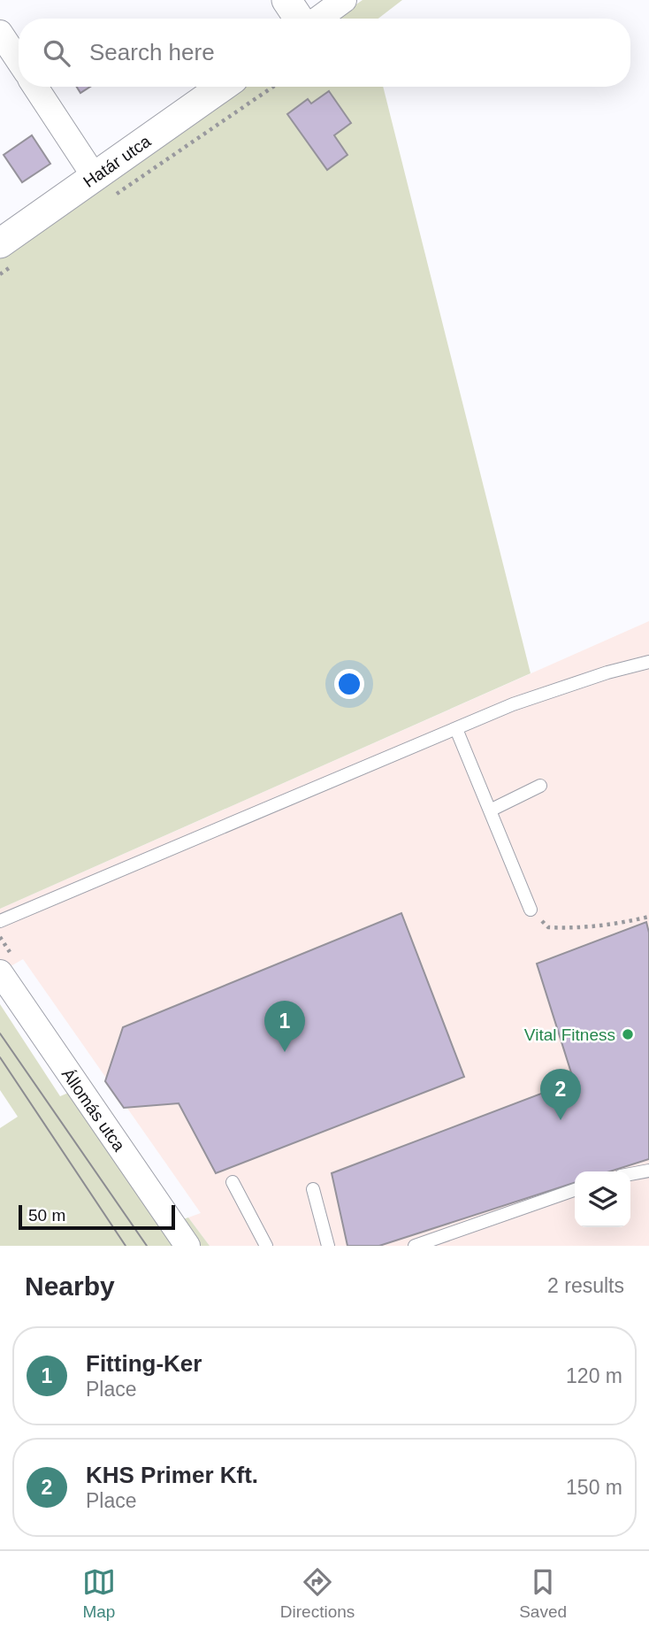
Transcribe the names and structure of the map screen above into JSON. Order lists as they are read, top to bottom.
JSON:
{
  "streets": {
    "street": ["Határ utca", "Állomás utca"]
  },
  "places": ["Vital Fitness"],
  "scale_bar": "50 m",
  "page": {
    "search": "Search here",
    "pins": ["1", "2"],
    "scale": "50 m",
    "heading": ["Nearby", "2 results"],
    "list": [
      {
        "mark": "1",
        "name": "Fitting-Ker",
        "note": "Place",
        "value": "120 m"
      },
      {
        "mark": "2",
        "name": "KHS Primer Kft.",
        "note": "Place",
        "value": "150 m"
      }
    ],
    "nav": ["Map", "Directions", "Saved"]
  }
}
